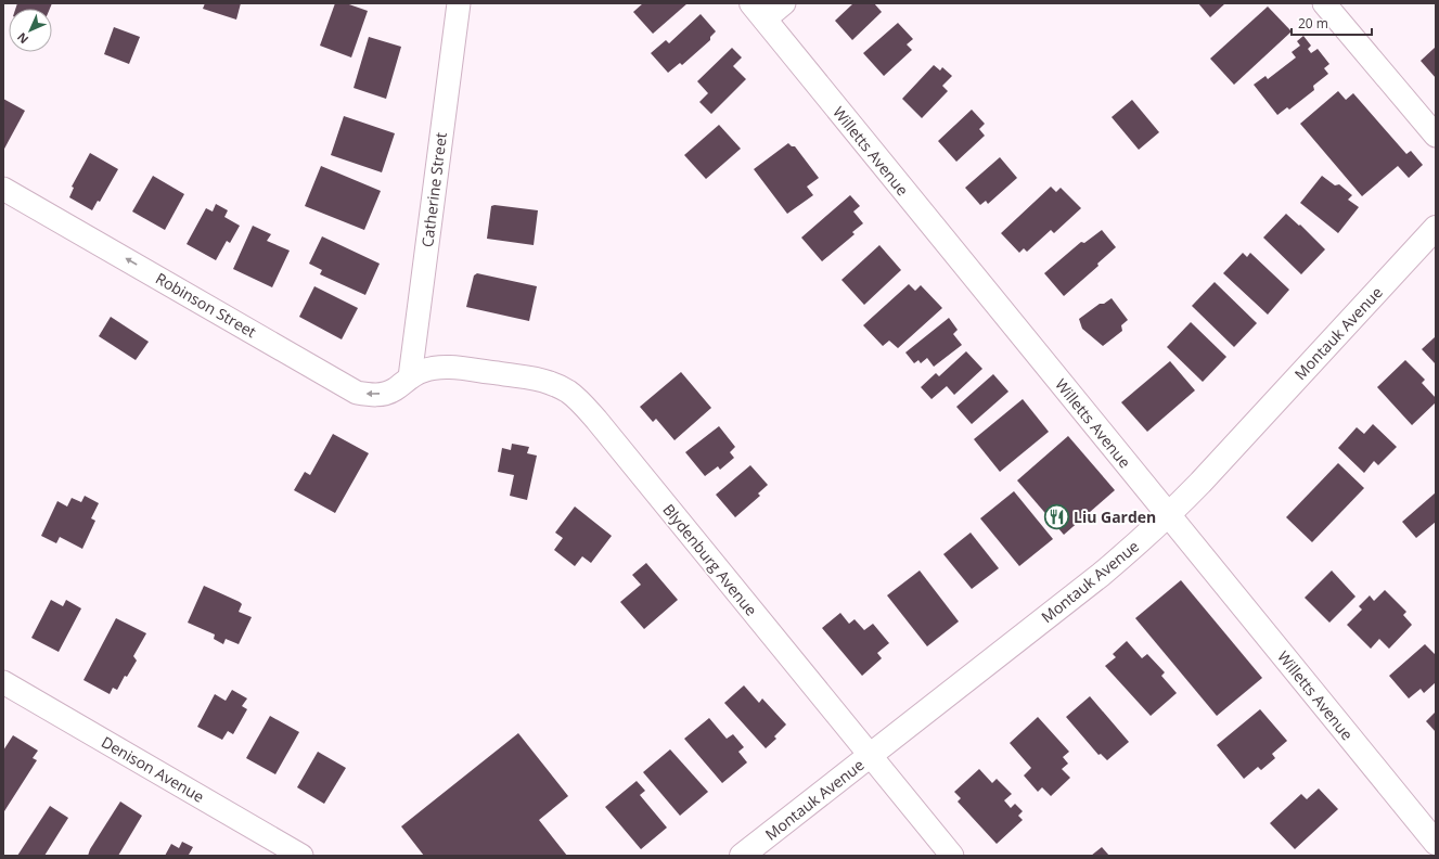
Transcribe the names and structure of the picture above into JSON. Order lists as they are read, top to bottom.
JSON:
{
  "streets": {
    "main road": ["Willetts Avenue", "Montauk Avenue"],
    "street": [
      "Catherine Street",
      "Robinson Street",
      "Blydenburg Avenue",
      "Denison Avenue"
    ]
  },
  "crossings": [
    ["Willetts Avenue", "Montauk Avenue"],
    ["Catherine Street", "Robinson Street"],
    ["Catherine Street", "Blydenburg Avenue"],
    ["Robinson Street", "Blydenburg Avenue"],
    ["Montauk Avenue", "Blydenburg Avenue"]
  ],
  "one_way": ["Robinson Street"],
  "places": {
    "restaurant": ["Liu Garden"]
  },
  "scale_bar": "20 m",
  "north": "bottom left"
}
